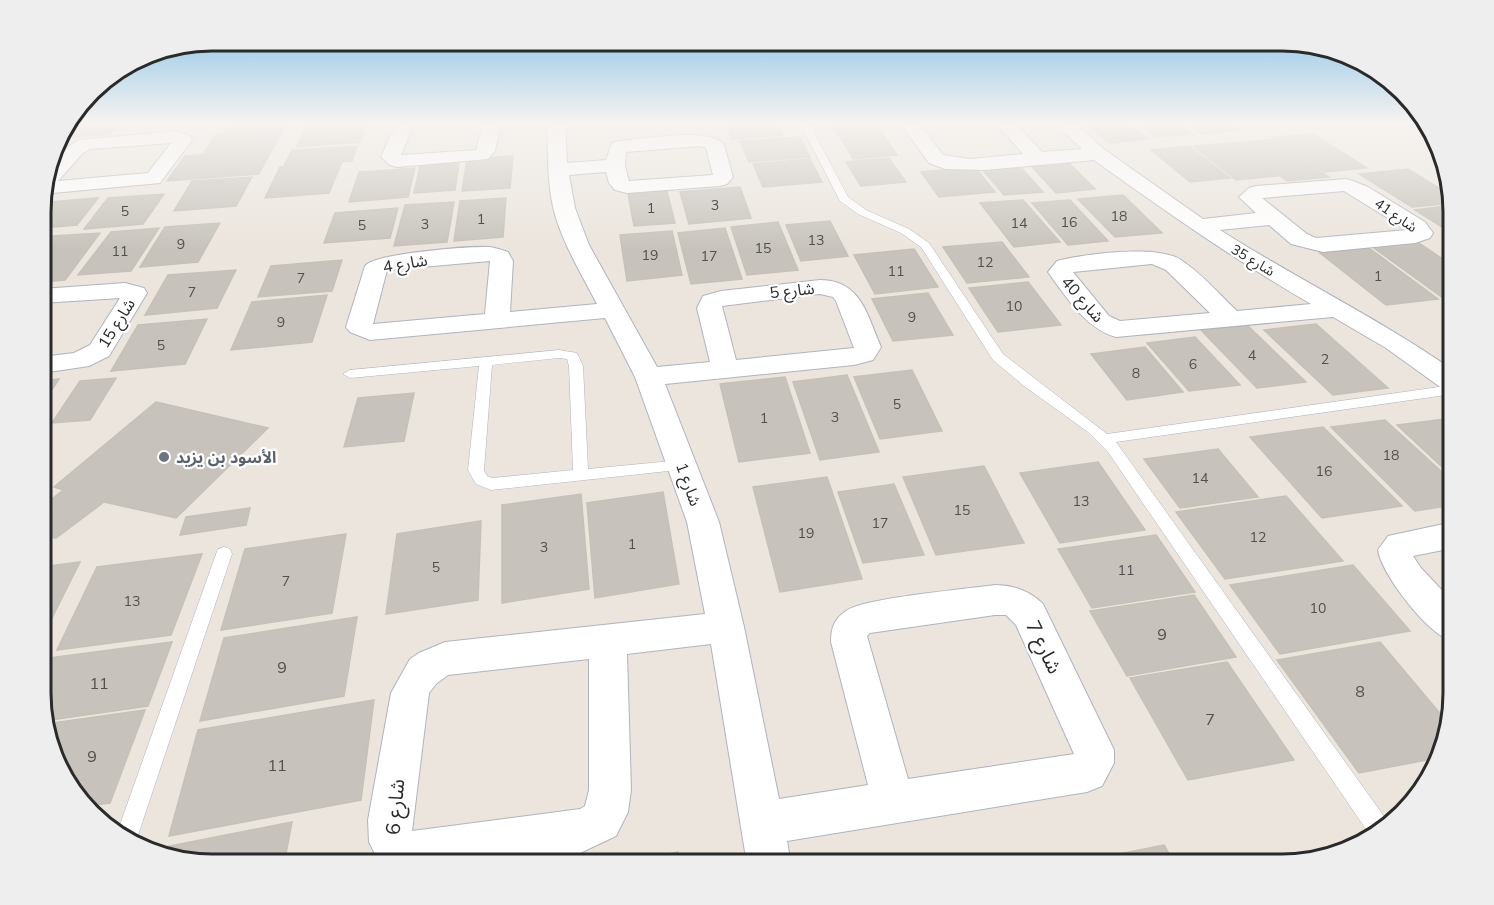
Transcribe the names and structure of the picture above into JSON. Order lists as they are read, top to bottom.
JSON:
{
  "streets": {
    "street": [
      "شارع 41",
      "شارع 35",
      "شارع 4",
      "شارع 5",
      "شارع 40",
      "شارع 15",
      "شارع 1",
      "شارع 7",
      "شارع 6"
    ]
  },
  "crossings": [
    ["شارع 35", "شارع 40"],
    ["شارع 4", "شارع 1"],
    ["شارع 5", "شارع 1"],
    ["شارع 1", "شارع 7"],
    ["شارع 1", "شارع 6"]
  ],
  "places": ["الأسود بن يزيد"],
  "house_numbers": [
    "3",
    "1",
    "5",
    "18",
    "1",
    "16",
    "14",
    "3",
    "5",
    "13",
    "9",
    "15",
    "11",
    "19",
    "17",
    "12",
    "11",
    "1",
    "7",
    "7",
    "10",
    "9",
    "9",
    "5",
    "4",
    "2",
    "6",
    "8",
    "5",
    "3",
    "1",
    "18",
    "16",
    "14",
    "13",
    "15",
    "17",
    "19",
    "12",
    "1",
    "3",
    "5",
    "11",
    "7",
    "13",
    "10",
    "9",
    "9",
    "11",
    "8",
    "7",
    "9",
    "11"
  ]
}
